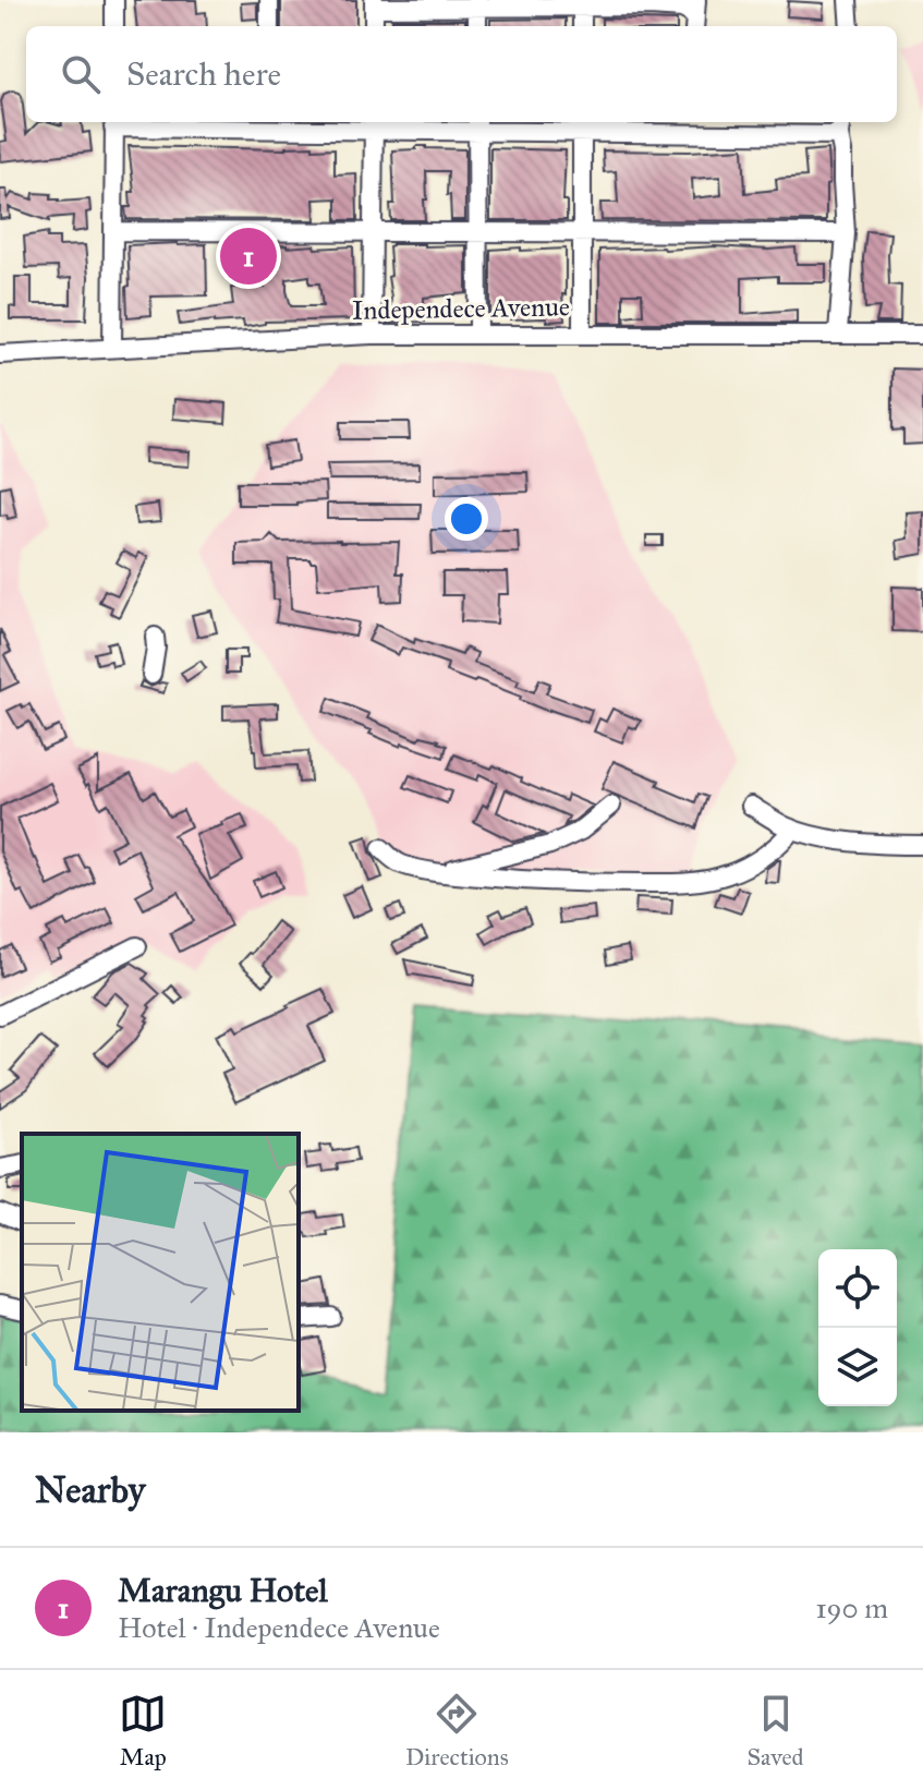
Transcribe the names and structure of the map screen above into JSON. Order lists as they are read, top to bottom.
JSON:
{
  "streets": {
    "street": ["Independece Avenue"]
  },
  "page": {
    "search": "Search here",
    "pins": "1",
    "heading": "Nearby",
    "list": [
      {
        "mark": "1",
        "name": "Marangu Hotel",
        "note": "Hotel · Independece Avenue",
        "value": "190 m"
      }
    ],
    "nav": ["Map", "Directions", "Saved"]
  }
}
